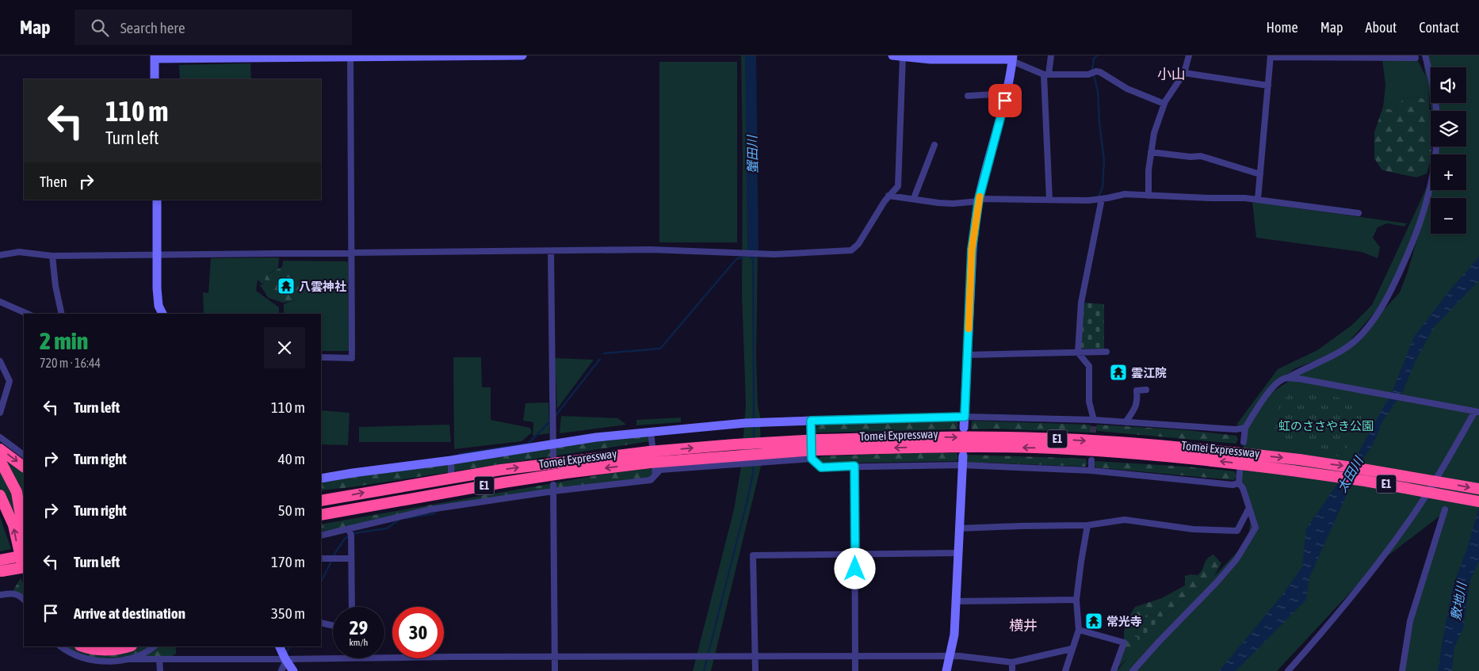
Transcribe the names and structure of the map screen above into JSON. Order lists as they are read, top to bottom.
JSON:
{
  "streets": {
    "highway": ["Tomei Expressway", "E1"]
  },
  "districts": ["小山", "横井"],
  "water": ["蟹田川", "太田川", "敷地川"],
  "parks": ["虹のささやき公園"],
  "places": {
    "temple": ["八雲神社", "雲江院", "常光寺"]
  },
  "page": {
    "header": "Map",
    "search": "Search here",
    "nav": [
      "Home",
      "Map",
      "About",
      "Contact"
    ],
    "map_buttons": ["+", "−"],
    "turn": ["110 m", "Turn left"],
    "then": "Then",
    "heading": ["2 min", "720 m · 16:44"],
    "list": [
      {
        "name": "Turn left",
        "value": "110 m"
      },
      {
        "name": "Turn right",
        "value": "40 m"
      },
      {
        "name": "Turn right",
        "value": "50 m"
      },
      {
        "name": "Turn left",
        "value": "170 m"
      },
      {
        "name": "Arrive at destination",
        "value": "350 m"
      }
    ],
    "speed": "29 km/h",
    "limit": "30"
  }
}
